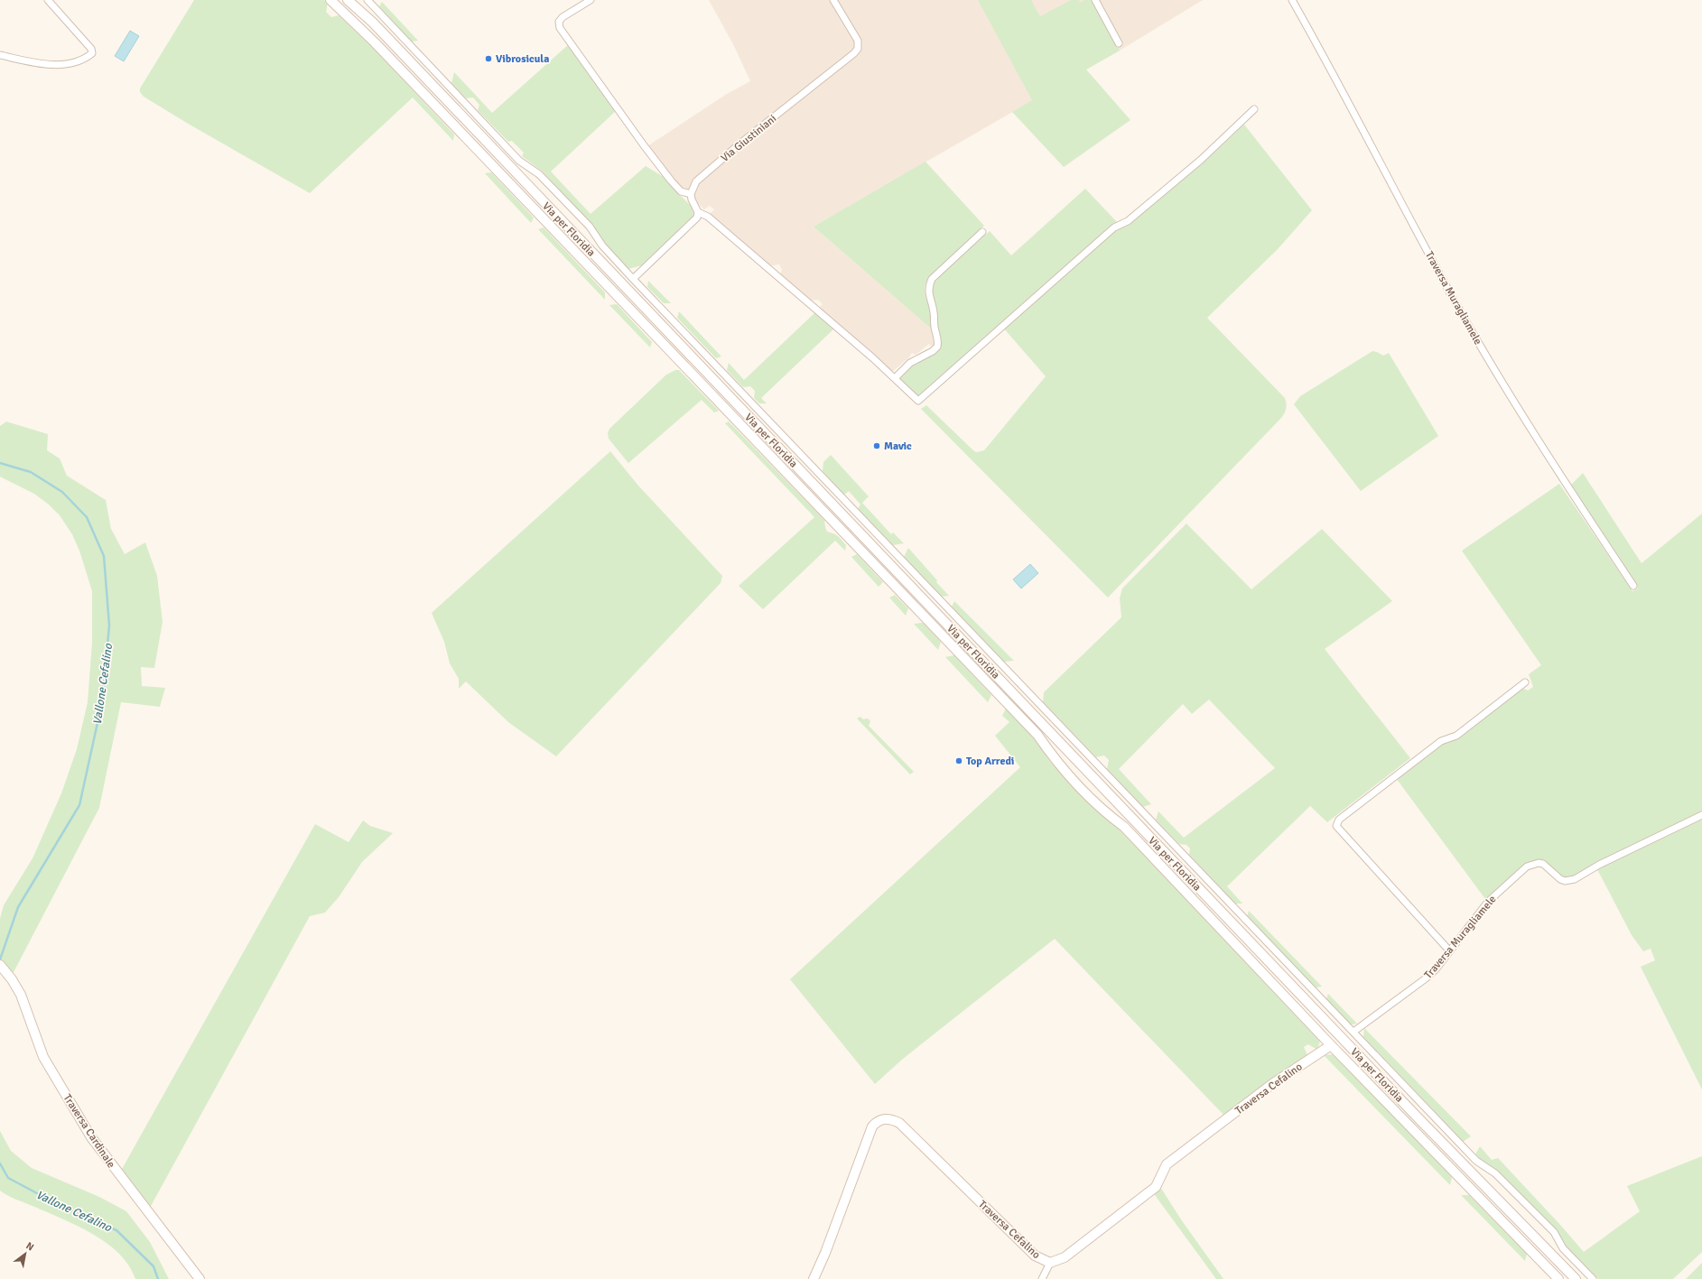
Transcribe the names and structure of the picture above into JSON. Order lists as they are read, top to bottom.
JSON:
{
  "streets": {
    "street": [
      "Via Giustiniani",
      "Via per Floridia",
      "Traversa Muragliamele",
      "Traversa Cefalino",
      "Traversa Cardinale"
    ]
  },
  "water": ["Vallone Cefalino"],
  "places": ["Vibrosicula", "Mavic", "Top Arredi"],
  "north": "top right"
}
